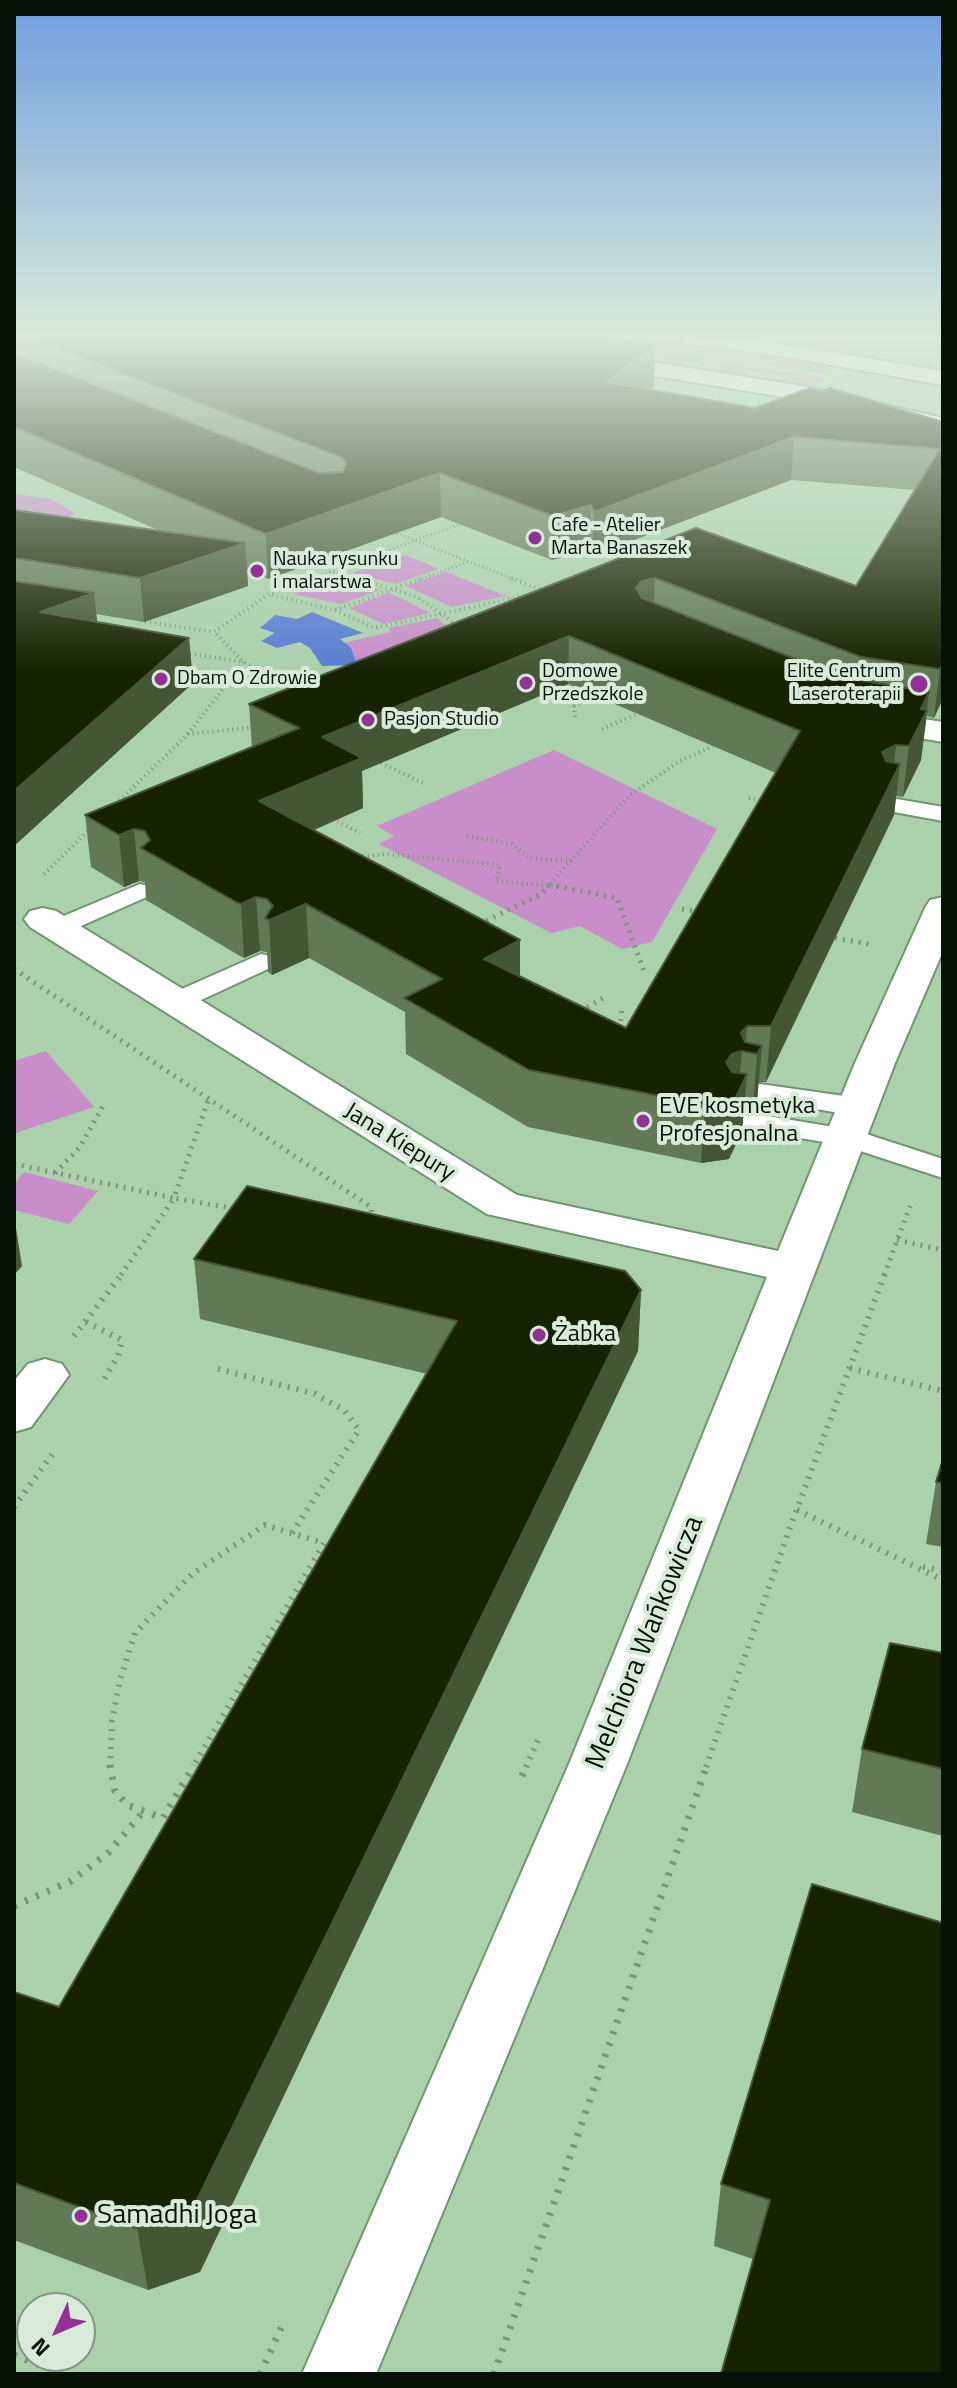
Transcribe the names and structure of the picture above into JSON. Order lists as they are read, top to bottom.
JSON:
{
  "streets": {
    "street": ["Jana Kiepury", "Melchiora Wańkowicza"]
  },
  "crossings": [
    ["Jana Kiepury", "Melchiora Wańkowicza"]
  ],
  "places": [
    "Cafe - Atelier Marta Banaszek",
    "Nauka rysunku i malarstwa",
    "Dbam O Zdrowie",
    "Domowe Przedszkole",
    "Elite Centrum Laseroterapii",
    "Pasjon Studio",
    "EVE kosmetyka Profesjonalna",
    "Żabka",
    "Samadhi Joga"
  ],
  "north": "bottom left"
}
